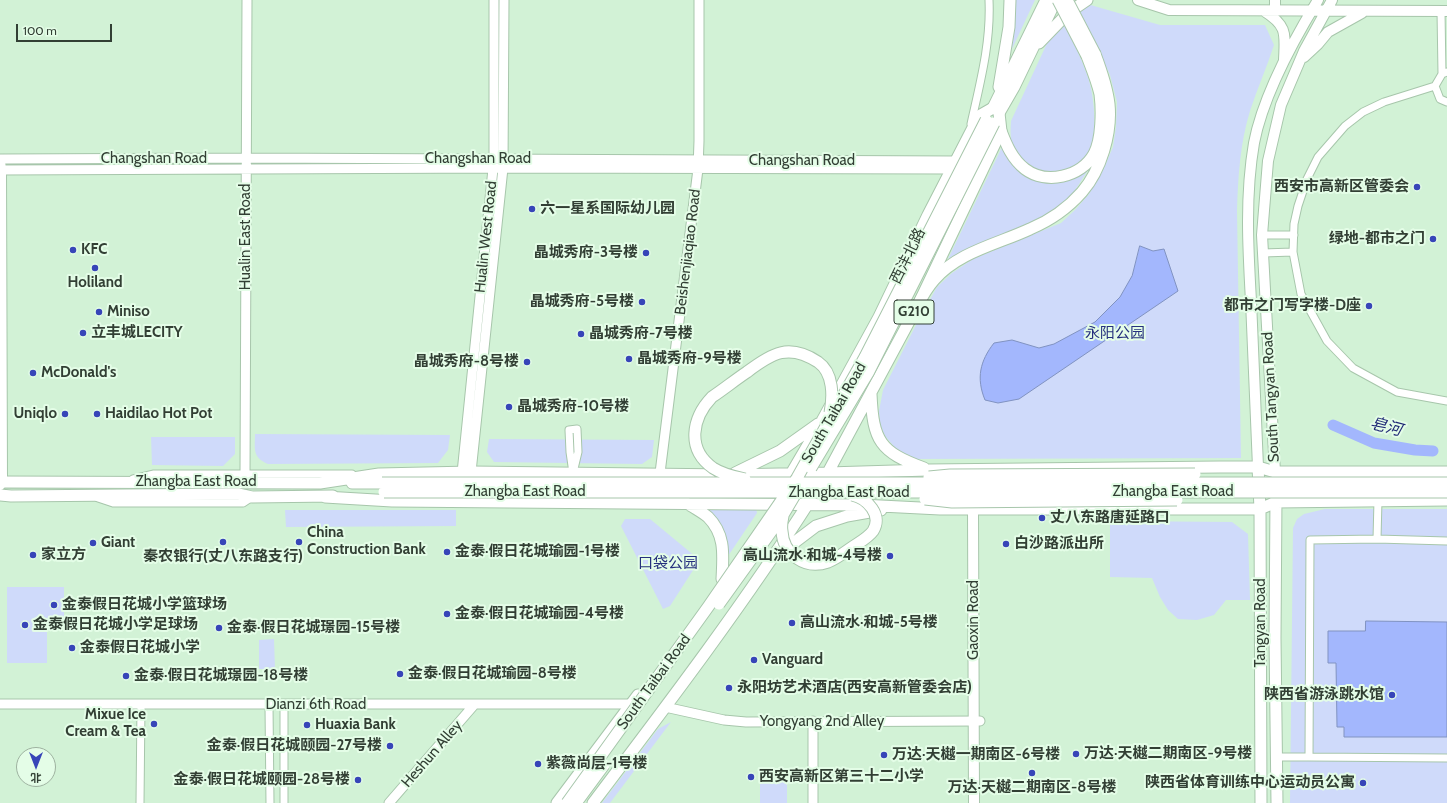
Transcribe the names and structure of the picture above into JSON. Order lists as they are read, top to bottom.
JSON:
{
  "streets": {
    "main road": [
      "西沣北路",
      "G210",
      "South Tangyan Road",
      "South Taibai Road",
      "Zhangba East Road",
      "Gaoxin Road",
      "Tangyan Road"
    ],
    "street": [
      "Changshan Road",
      "Hualin East Road",
      "Hualin West Road",
      "Beishenjiaqiao Road",
      "Dianzi 6th Road",
      "Yongyang 2nd Alley",
      "Heshun Alley"
    ]
  },
  "crossings": [
    ["Changshan Road", "Hualin East Road"],
    ["Changshan Road", "Hualin West Road"],
    ["Changshan Road", "Beishenjiaqiao Road"],
    ["Changshan Road", "西沣北路"],
    ["Hualin East Road", "Zhangba East Road"],
    ["Hualin West Road", "Zhangba East Road"],
    ["Beishenjiaqiao Road", "Zhangba East Road"],
    ["西沣北路", "South Taibai Road"],
    ["西沣北路", "Zhangba East Road"],
    ["South Tangyan Road", "Zhangba East Road"],
    ["South Tangyan Road", "Tangyan Road"],
    ["South Taibai Road", "Dianzi 6th Road"],
    ["South Taibai Road", "Yongyang 2nd Alley"],
    ["Zhangba East Road", "Tangyan Road"],
    ["Gaoxin Road", "Yongyang 2nd Alley"],
    ["Dianzi 6th Road", "Heshun Alley"]
  ],
  "water": ["皂河"],
  "parks": ["永阳公园", "口袋公园"],
  "places": [
    "西安市高新区管委会",
    "六一星系国际幼儿园",
    "绿地-都市之门",
    "KFC",
    "晶城秀府-3号楼",
    "Holiland",
    "晶城秀府-5号楼",
    "都市之门写字楼-D座",
    "Miniso",
    "立丰城LECITY",
    "晶城秀府-7号楼",
    "晶城秀府-9号楼",
    "晶城秀府-8号楼",
    "McDonald's",
    "晶城秀府-10号楼",
    "Uniqlo",
    "Haidilao Hot Pot",
    "丈八东路唐延路口",
    "秦农银行(丈八东路支行)",
    "China Construction Bank",
    "Giant",
    "白沙路派出所",
    "金泰·假日花城瑜园-1号楼",
    "家立方",
    "高山流水·和城-4号楼",
    "金泰假日花城小学篮球场",
    "金泰·假日花城瑜园-4号楼",
    "高山流水·和城-5号楼",
    "金泰假日花城小学足球场",
    "金泰·假日花城璟园-15号楼",
    "金泰假日花城小学",
    "Vanguard",
    "金泰·假日花城瑜园-8号楼",
    "金泰·假日花城璟园-18号楼",
    "永阳坊艺术酒店(西安高新管委会店)",
    "陕西省游泳跳水馆",
    "Mixue Ice Cream & Tea",
    "Huaxia Bank",
    "金泰·假日花城颐园-27号楼",
    "万达·天樾二期南区-9号楼",
    "万达·天樾一期南区-6号楼",
    "紫薇尚层-1号楼",
    "万达·天樾二期南区-8号楼",
    "西安高新区第三十二小学",
    "金泰·假日花城颐园-28号楼",
    "陕西省体育训练中心运动员公寓"
  ],
  "scale_bar": "100 m",
  "north": "bottom"
}
